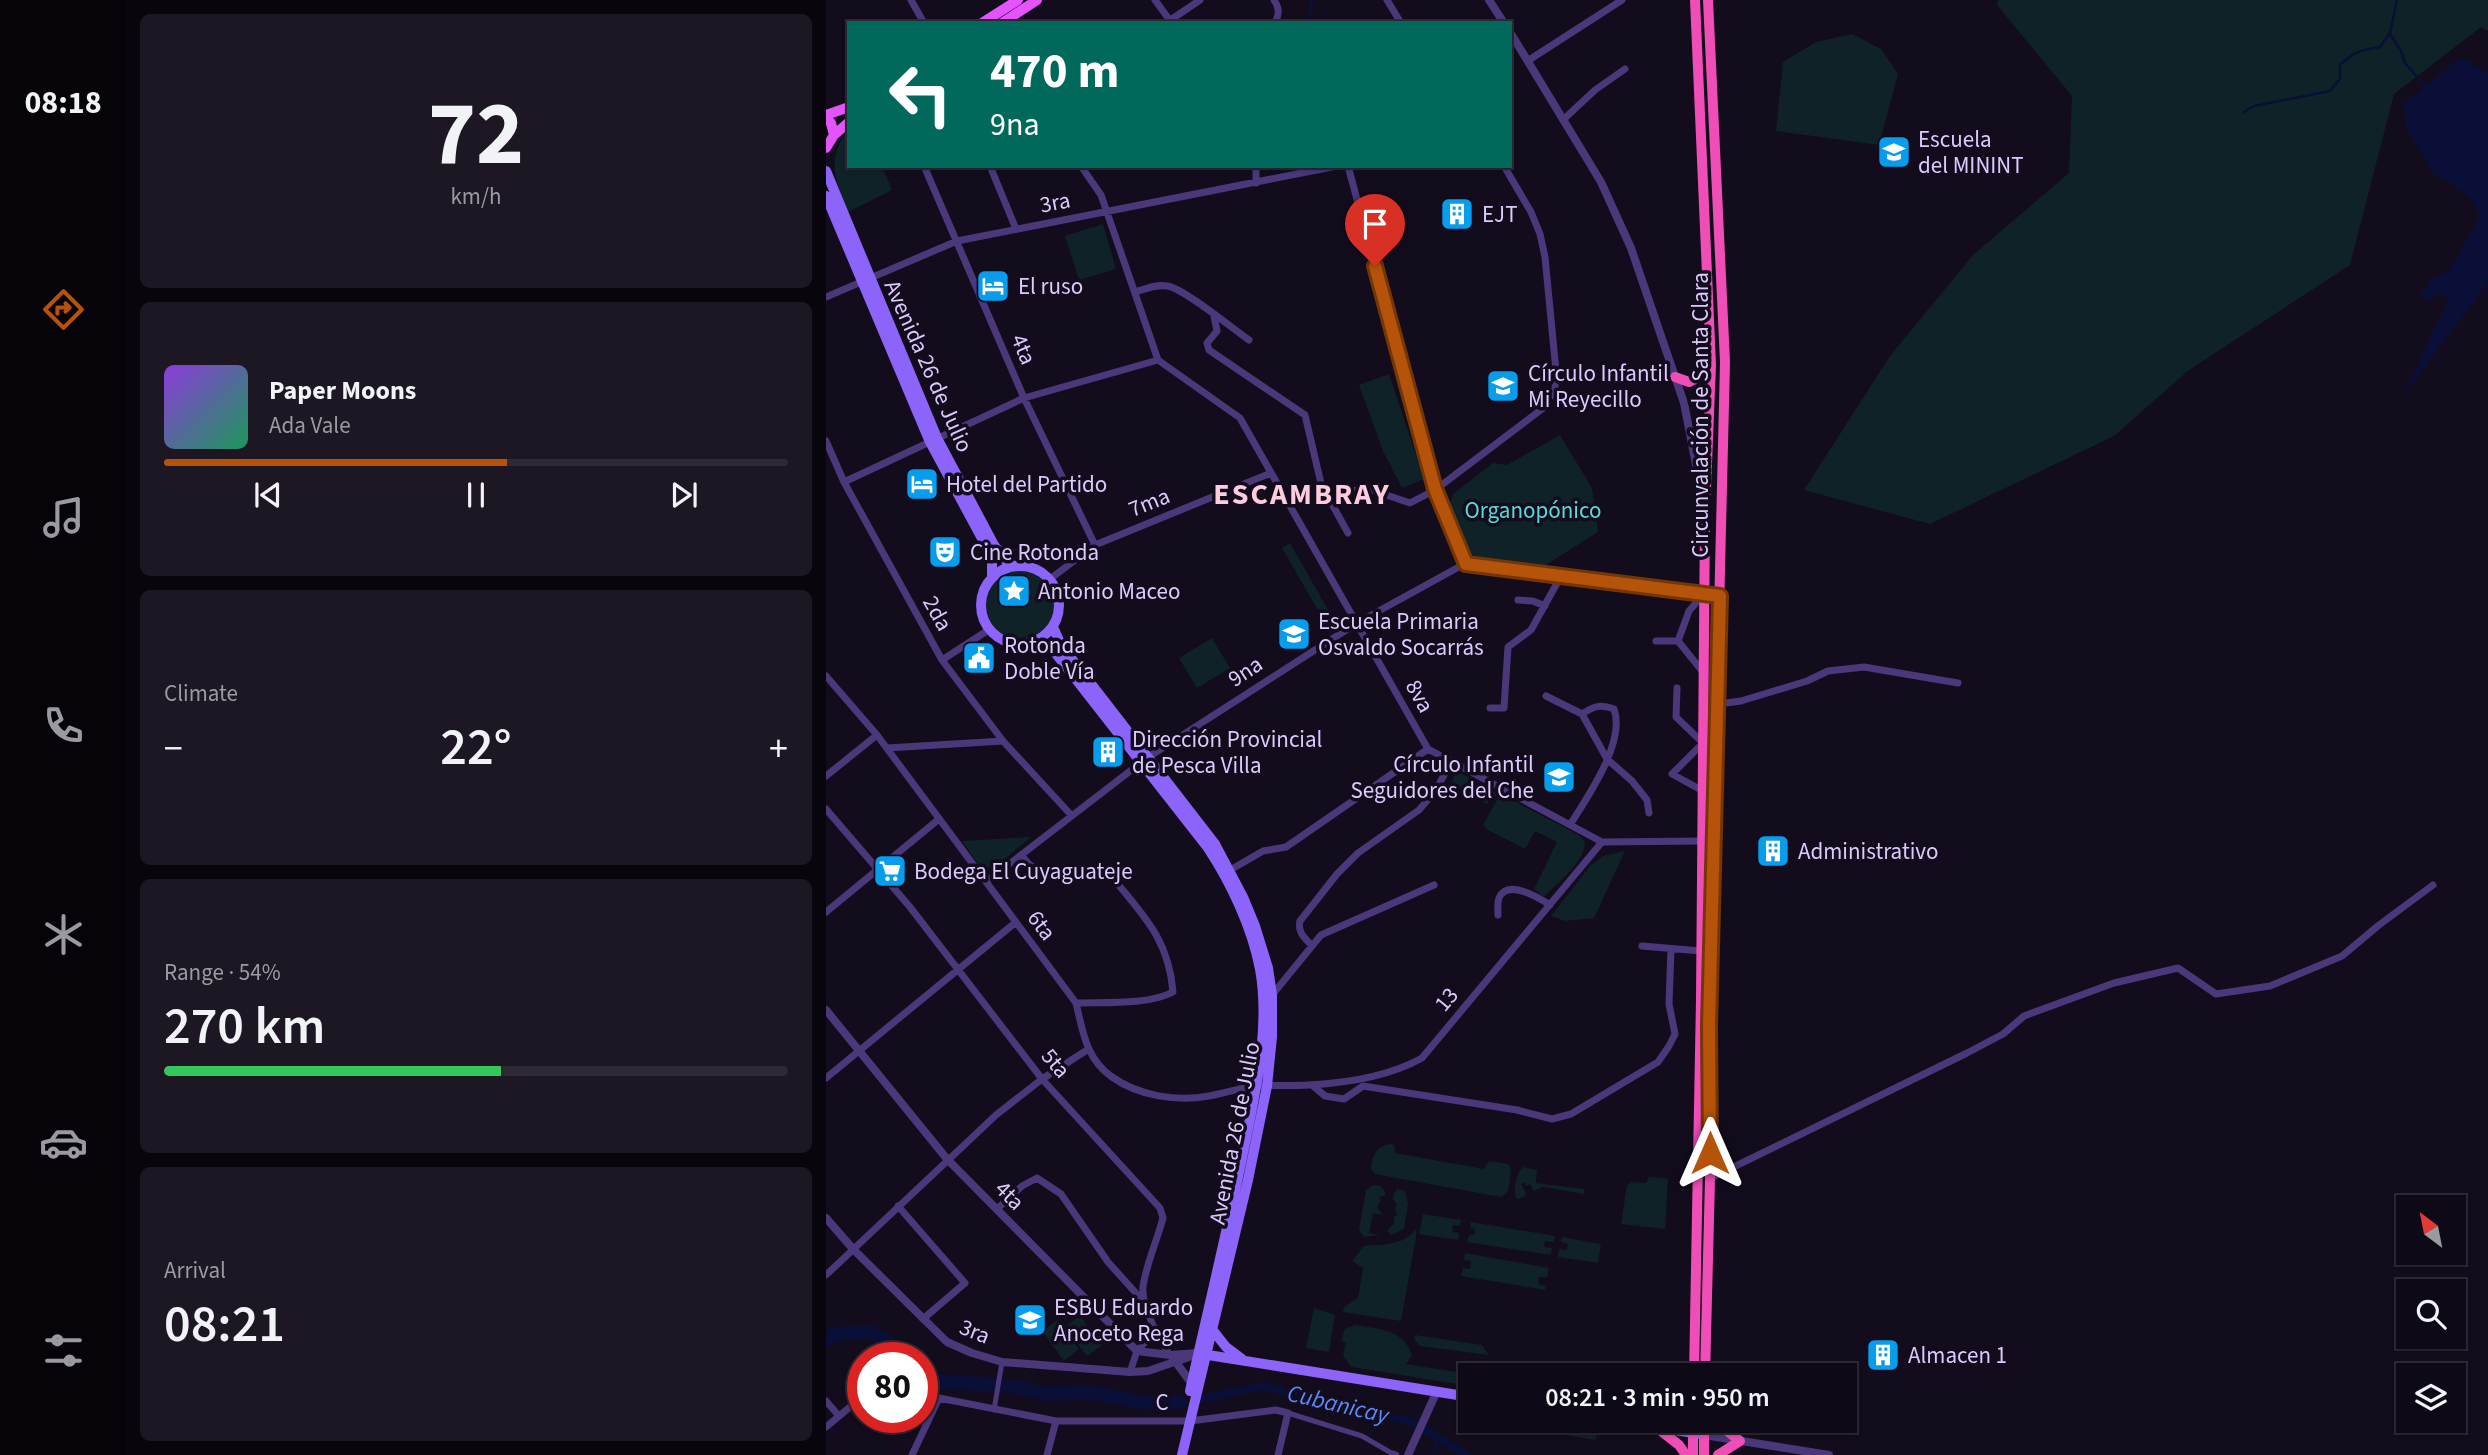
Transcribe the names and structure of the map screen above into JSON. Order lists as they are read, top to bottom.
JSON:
{
  "streets": {
    "highway": ["Circunvalación de Santa Clara"],
    "main road": ["Avenida 26 de Julio"],
    "street": [
      "3ra",
      "4ta",
      "7ma",
      "2da",
      "9na",
      "8va",
      "6ta",
      "13",
      "5ta",
      "C"
    ]
  },
  "crossings": [
    ["3ra", "4ta"],
    ["3ra", "Avenida 26 de Julio"],
    ["4ta", "7ma"],
    ["Avenida 26 de Julio", "7ma"],
    ["Avenida 26 de Julio", "9na"],
    ["Avenida 26 de Julio", "6ta"],
    ["Avenida 26 de Julio", "13"],
    ["Avenida 26 de Julio", "C"],
    ["7ma", "8va"],
    ["2da", "9na"],
    ["9na", "8va"],
    ["9na", "6ta"],
    ["6ta", "13"]
  ],
  "districts": ["ESCAMBRAY"],
  "water": ["Cubanicay"],
  "parks": ["Organopónico"],
  "places": {
    "school or university": [
      "Escuela del MININT",
      "Círculo Infantil Mi Reyecillo",
      "Escuela Primaria Osvaldo Socarrás",
      "Círculo Infantil Seguidores del Che",
      "ESBU Eduardo Anoceto Rega"
    ],
    "building": [
      "EJT",
      "Dirección Provincial de Pesca Villa",
      "Administrativo",
      "Almacen 1"
    ],
    "hotel": ["El ruso", "Hotel del Partido"],
    "theatre": ["Cine Rotonda"],
    "place": ["Antonio Maceo"],
    "public building": ["Rotonda Doble Vía"],
    "supermarket": ["Bodega El Cuyaguateje"]
  },
  "north": "top left",
  "page": {
    "tabs": "08:18",
    "tile": [
      ["72", "km/h"],
      "Climate",
      ["Range · 54%", "270 km"],
      ["Arrival", "08:21"]
    ],
    "turn": ["470 m", "9na"],
    "song": ["Paper Moons", "Ada Vale"],
    "heat": ["−", "22°", "+"],
    "limit": "80",
    "trip": "08:21 · 3 min · 950 m"
  }
}
